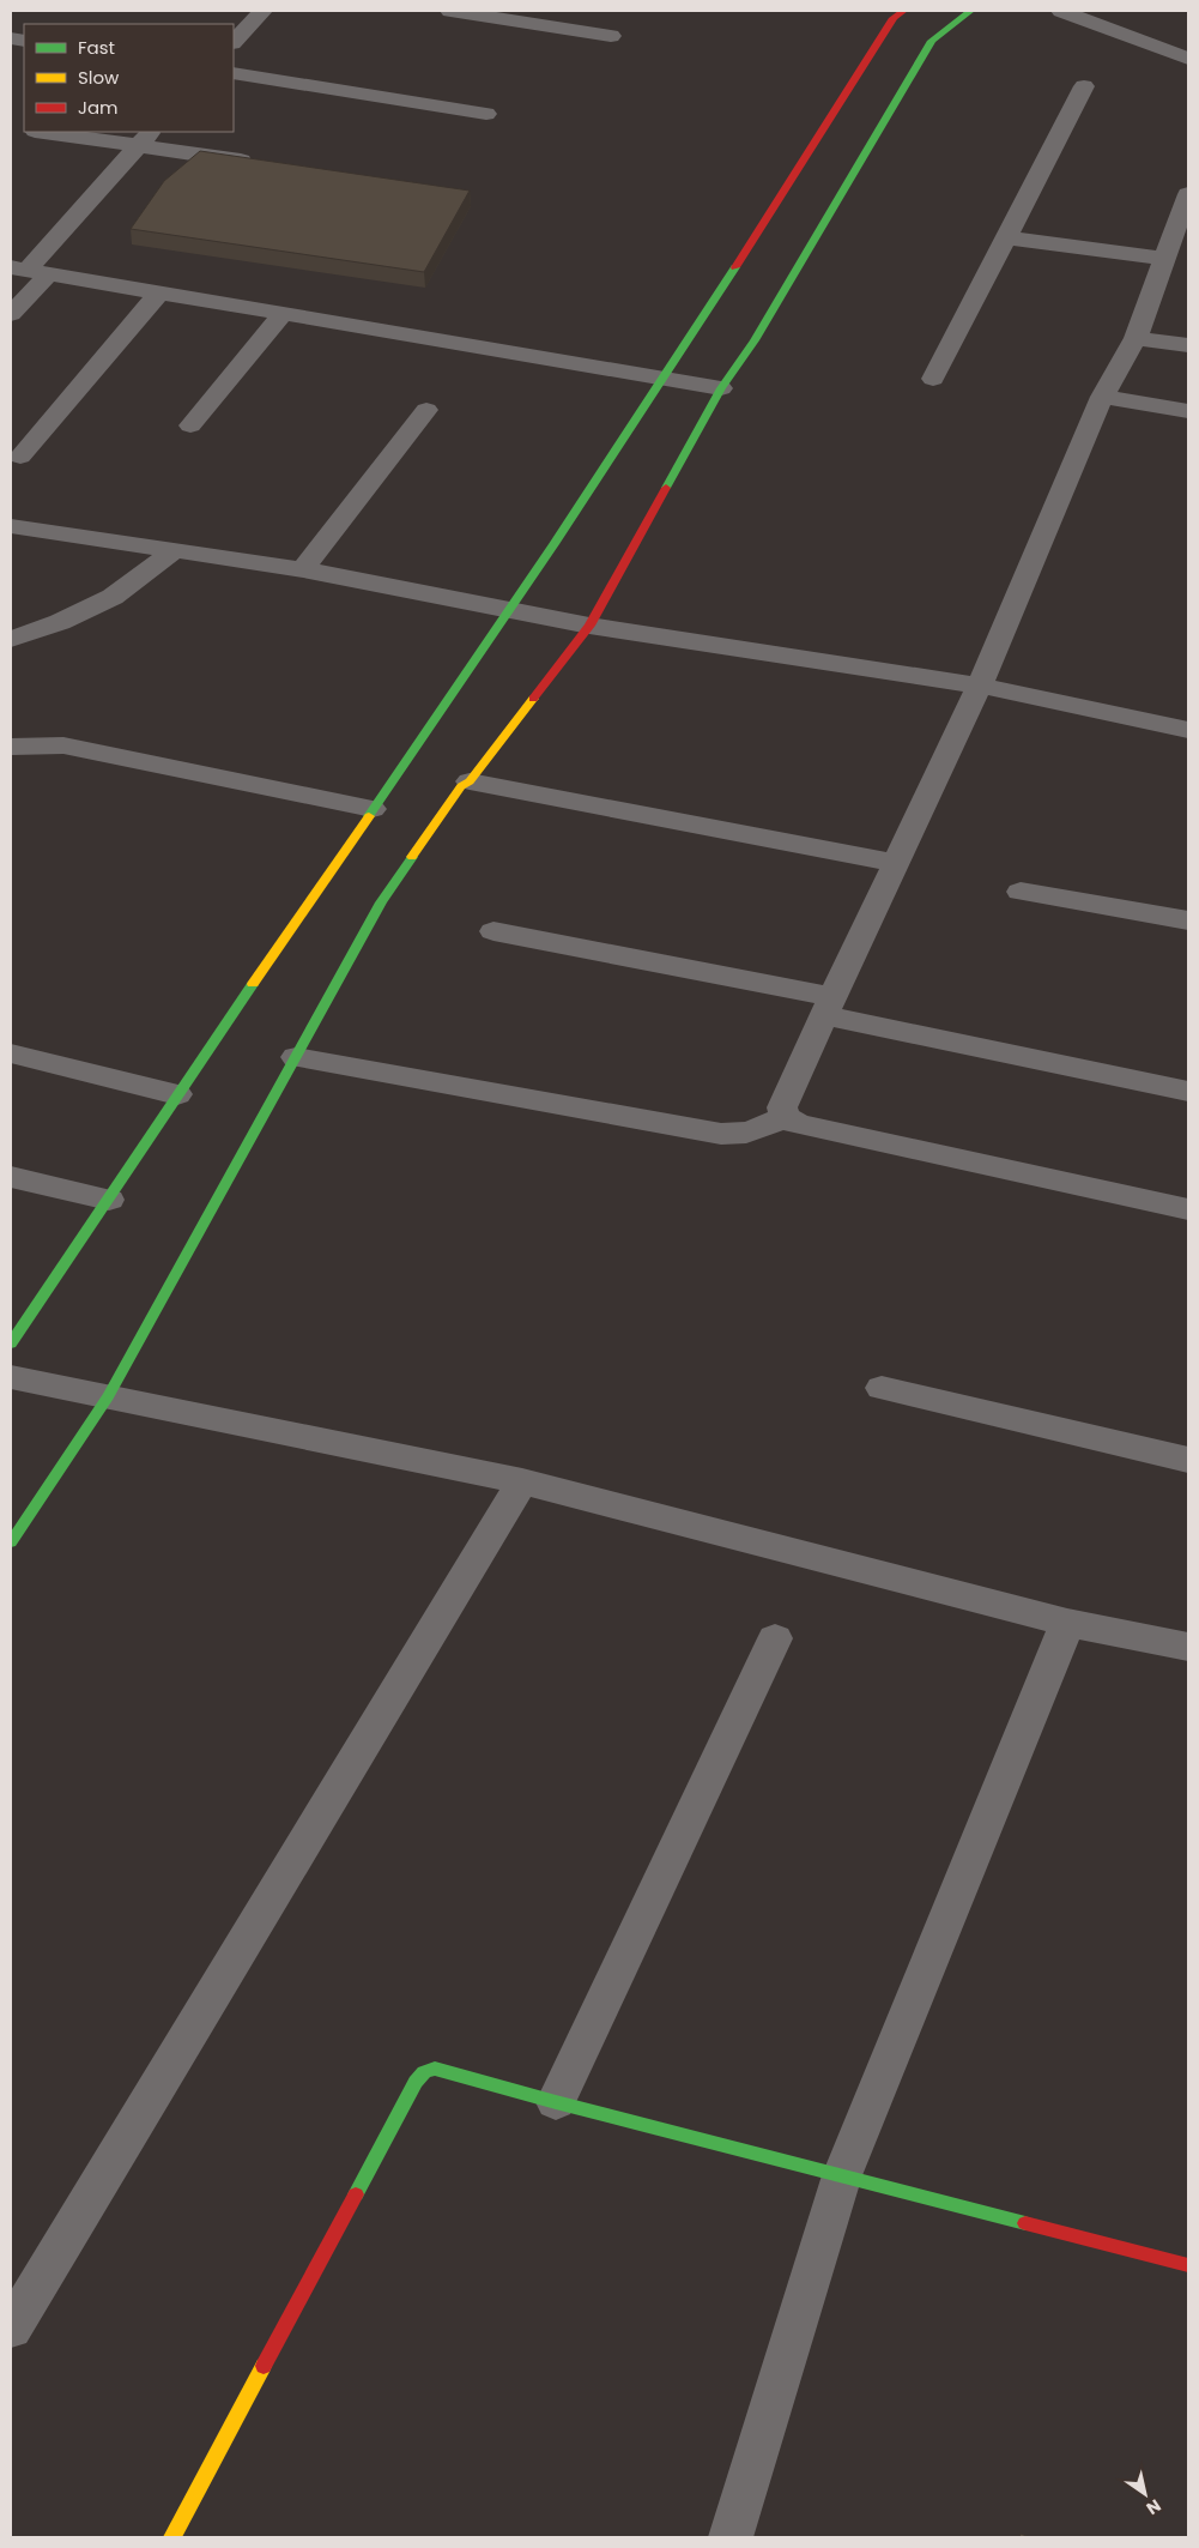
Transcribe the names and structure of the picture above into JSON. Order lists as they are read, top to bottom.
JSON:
{
  "legend": ["Fast", "Slow", "Jam"],
  "north": "bottom right"
}
